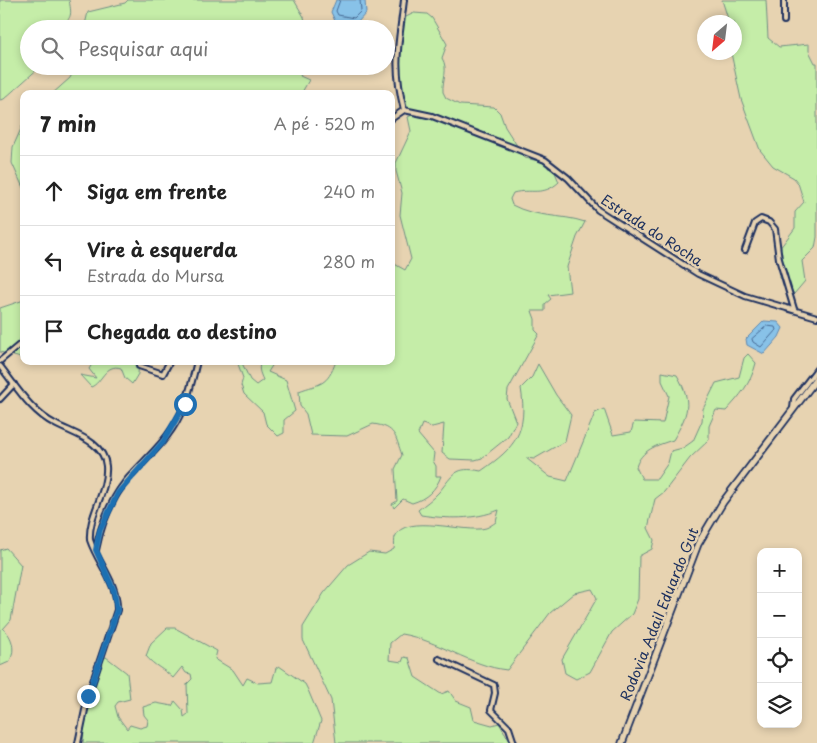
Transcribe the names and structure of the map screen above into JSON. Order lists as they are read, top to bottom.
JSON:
{
  "streets": {
    "main road": ["Rodovia Adail Eduardo Gut"],
    "street": ["Estrada do Rocha"]
  },
  "north": "bottom left",
  "page": {
    "search": "Pesquisar aqui",
    "heading": ["7 min", "A pé · 520 m"],
    "list": [
      ["Siga em frente", "240 m"],
      ["Vire à esquerda", "Estrada do Mursa", "280 m"],
      "Chegada ao destino"
    ],
    "map_buttons": ["+", "−"]
  }
}
